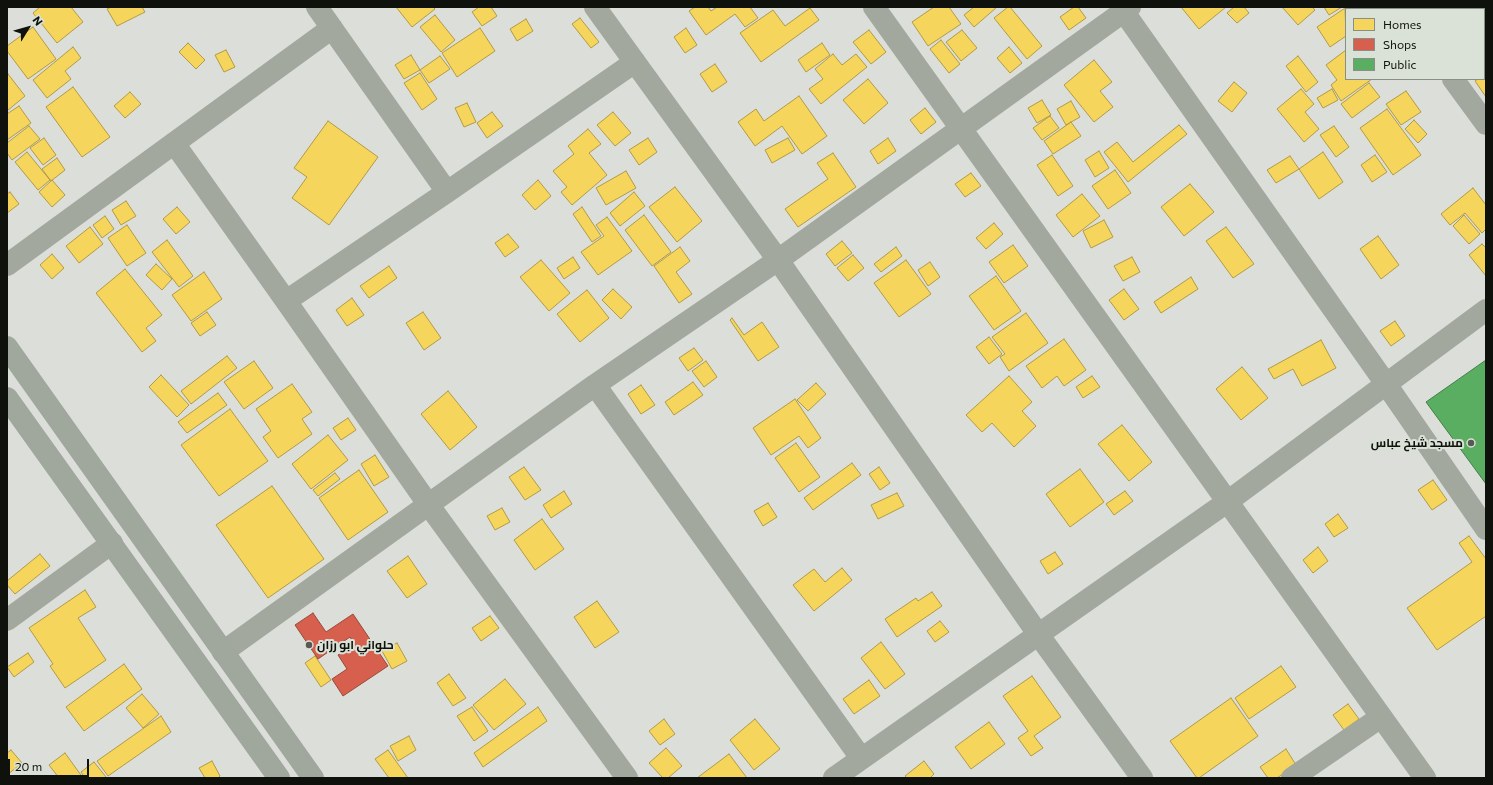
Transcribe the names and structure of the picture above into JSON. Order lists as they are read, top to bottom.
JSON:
{
  "places": ["مسجد شيخ عباس", "حلواني ابو رزان"],
  "legend": ["Homes", "Shops", "Public"],
  "scale_bar": "20 m",
  "north": "top right"
}
